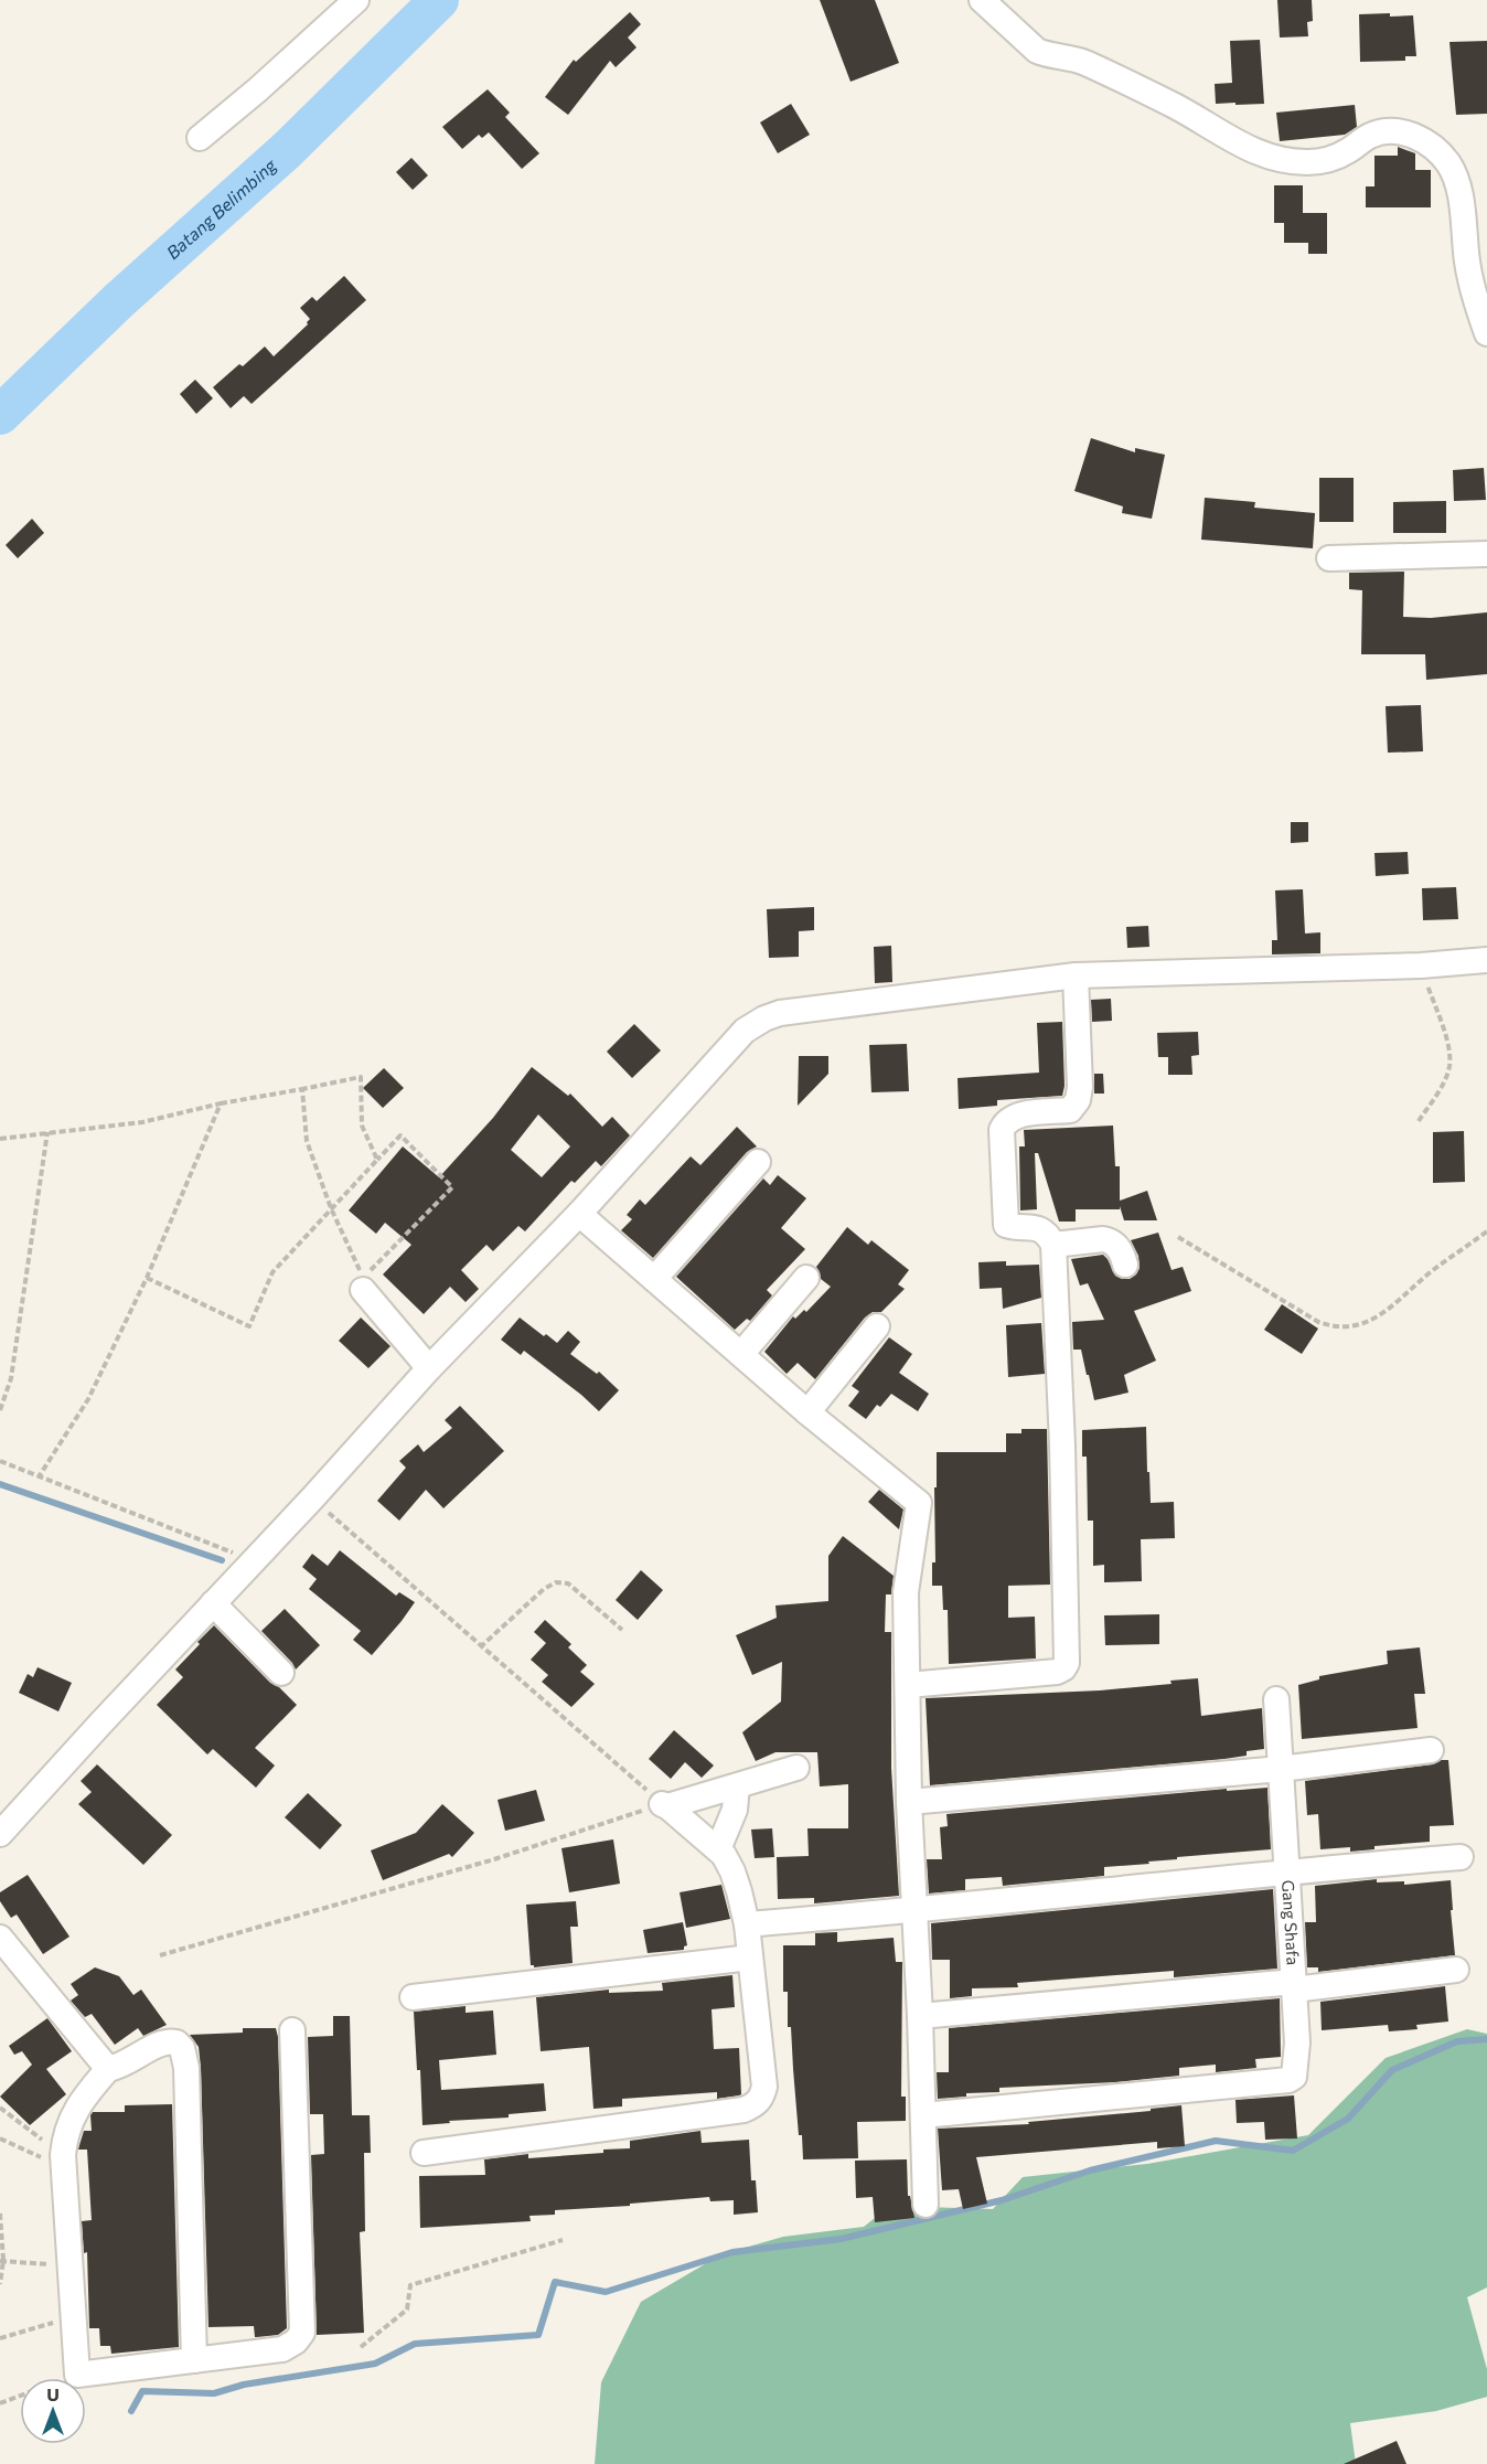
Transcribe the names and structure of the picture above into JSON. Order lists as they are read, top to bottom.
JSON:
{
  "streets": {
    "street": ["Gang Shafa"]
  },
  "water": ["Batang Belimbing"],
  "north": "top"
}
